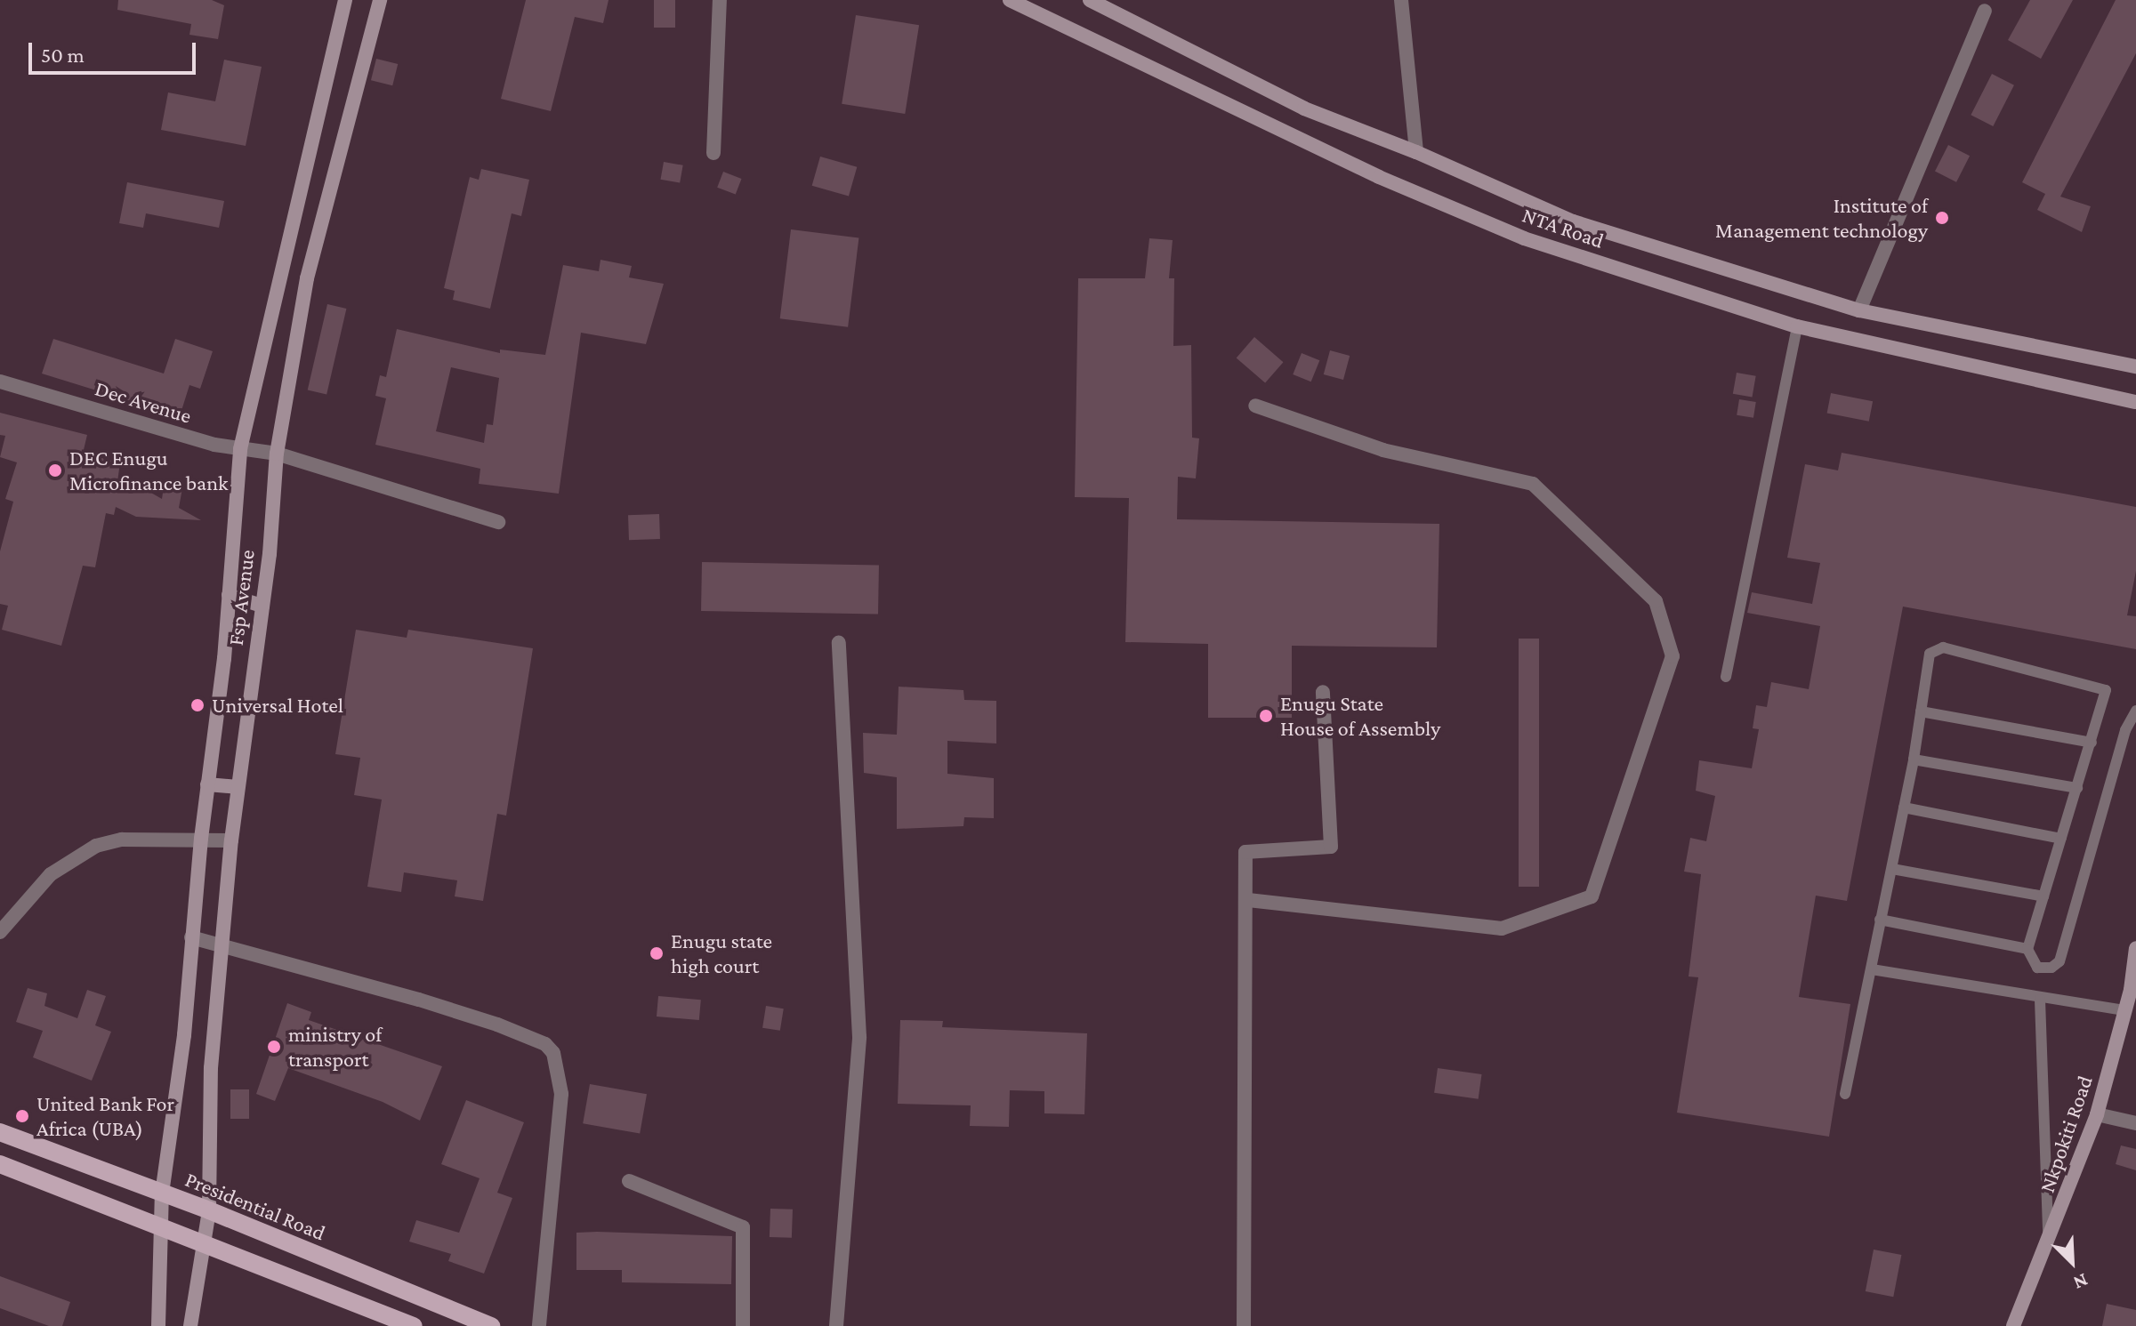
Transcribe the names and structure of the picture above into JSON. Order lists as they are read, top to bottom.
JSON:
{
  "streets": {
    "main road": [
      "NTA Road",
      "Fsp Avenue",
      "Nkpokiti Road",
      "Presidential Road"
    ],
    "street": ["Dec Avenue"]
  },
  "crossings": [
    ["Dec Avenue", "Fsp Avenue"],
    ["Fsp Avenue", "Presidential Road"]
  ],
  "places": [
    "Institute of Management technology",
    "DEC Enugu Microfinance bank",
    "Universal Hotel",
    "Enugu State House of Assembly",
    "Enugu state high court",
    "ministry of transport",
    "United Bank For Africa (UBA)"
  ],
  "scale_bar": "50 m",
  "north": "bottom right"
}
